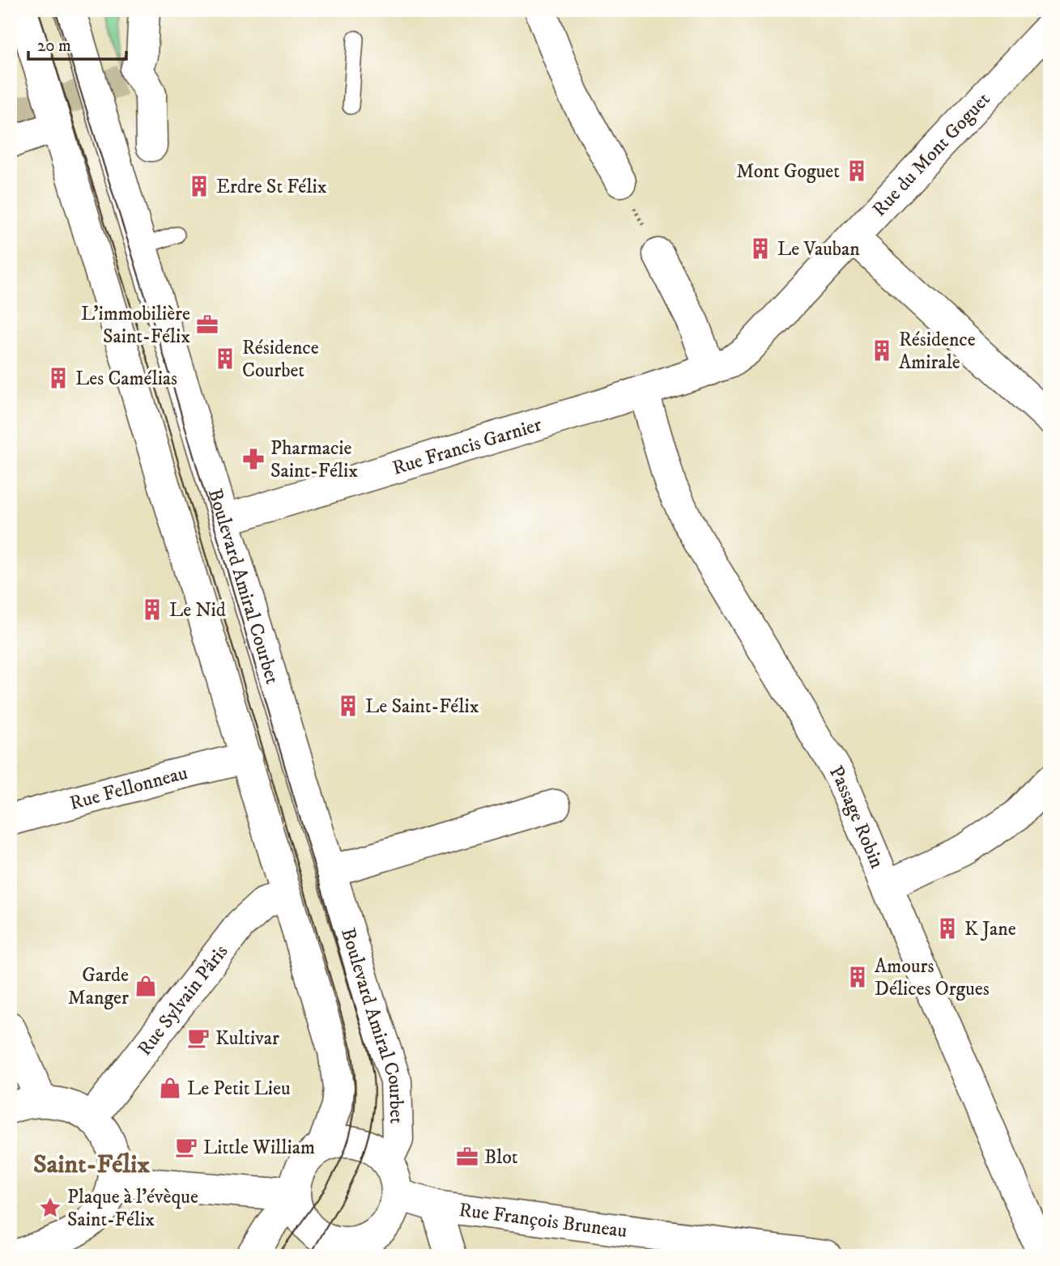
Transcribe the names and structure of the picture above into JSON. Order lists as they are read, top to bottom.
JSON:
{
  "streets": {
    "street": [
      "Rue du Mont Goguet",
      "Rue Francis Garnier",
      "Boulevard Amiral Courbet",
      "Rue Fellonneau",
      "Passage Robin",
      "Rue Sylvain Pâris",
      "Rue François Bruneau"
    ]
  },
  "crossings": [
    ["Rue du Mont Goguet", "Rue Francis Garnier"],
    ["Rue Francis Garnier", "Boulevard Amiral Courbet"],
    ["Rue Francis Garnier", "Passage Robin"],
    ["Boulevard Amiral Courbet", "Rue François Bruneau"]
  ],
  "districts": ["Saint-Félix"],
  "places": {
    "building": [
      "Mont Goguet",
      "Erdre St Félix",
      "Le Vauban",
      "Résidence Amirale",
      "Résidence Courbet",
      "Les Camélias",
      "Le Nid",
      "Le Saint-Félix",
      "K Jane",
      "Amours Délices Orgues"
    ],
    "office": ["L'immobilière Saint-Félix", "Blot"],
    "pharmacy": ["Pharmacie Saint-Félix"],
    "shop": ["Garde Manger", "Le Petit Lieu"],
    "cafe": ["Kultivar", "Little William"],
    "place": ["Plaque à l'évèque Saint-Félix"]
  },
  "scale_bar": "20 m"
}
